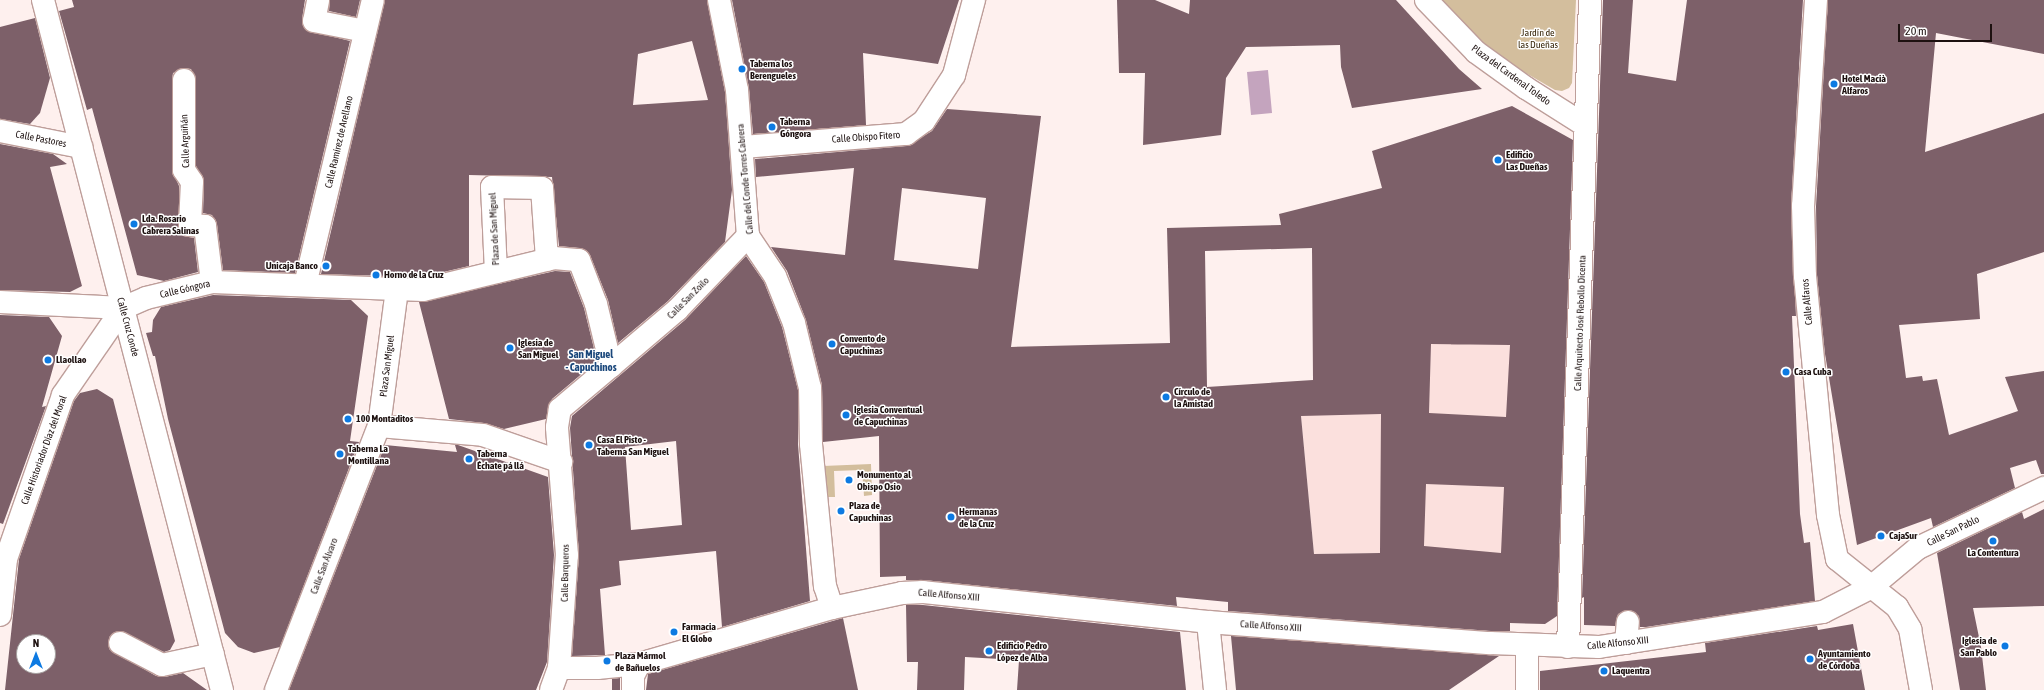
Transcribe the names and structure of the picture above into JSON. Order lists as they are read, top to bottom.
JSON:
{
  "streets": {
    "street": [
      "Plaza del Cardenal Toledo",
      "Calle Obispo Fitero",
      "Calle Pastores",
      "Calle Arguiñán",
      "Calle Ramírez de Arellano",
      "Calle del Conde Torres Cabrera",
      "Plaza de San Miguel",
      "Calle Góngora",
      "Calle San Zoilo",
      "Calle Alfaros",
      "Calle Arquitecto José Rebollo Dicenta",
      "Calle Cruz Conde",
      "Plaza San Miguel",
      "Calle Historiador Díaz del Moral",
      "Calle San Pablo",
      "Calle San Álvaro",
      "Calle Barqueros",
      "Calle Alfonso XIII"
    ]
  },
  "crossings": [
    ["Plaza del Cardenal Toledo", "Calle Arquitecto José Rebollo Dicenta"],
    ["Calle Obispo Fitero", "Calle del Conde Torres Cabrera"],
    ["Calle Pastores", "Calle Cruz Conde"],
    ["Calle Arguiñán", "Calle Góngora"],
    ["Calle Ramírez de Arellano", "Calle Góngora"],
    ["Calle del Conde Torres Cabrera", "Calle San Zoilo"],
    ["Calle del Conde Torres Cabrera", "Calle Alfonso XIII"],
    ["Plaza de San Miguel", "Calle Góngora"],
    ["Plaza de San Miguel", "Calle San Zoilo"],
    ["Plaza de San Miguel", "Plaza San Miguel"],
    ["Calle Góngora", "Calle Cruz Conde"],
    ["Calle Góngora", "Plaza San Miguel"],
    ["Calle Góngora", "Calle Historiador Díaz del Moral"],
    ["Calle Alfaros", "Calle San Pablo"],
    ["Calle Alfaros", "Calle Alfonso XIII"],
    ["Calle Arquitecto José Rebollo Dicenta", "Calle Alfonso XIII"],
    ["Calle Cruz Conde", "Calle Historiador Díaz del Moral"],
    ["Plaza San Miguel", "Calle San Álvaro"],
    ["Calle San Pablo", "Calle Alfonso XIII"]
  ],
  "districts": ["San Miguel - Capuchinos"],
  "parks": ["Jardín de las Dueñas"],
  "places": [
    "Taberna los Berengueles",
    "Hotel Macià Alfaros",
    "Taberna Góngora",
    "Edificio Las Dueñas",
    "Lda. Rosario Cabrera Salinas",
    "Unicaja Banco",
    "Horno de la Cruz",
    "Convento de Capuchinas",
    "Iglesia de San Miguel",
    "Llaollao",
    "Casa Cuba",
    "Círculo de la Amistad",
    "Iglesia Conventual de Capuchinas",
    "100 Montaditos",
    "Casa El Pisto - Taberna San Miguel",
    "Taberna La Montillana",
    "Taberna Échate pá llá",
    "Monumento al Obispo Osio",
    "Plaza de Capuchinas",
    "Hermanas de la Cruz",
    "CajaSur",
    "La Contentura",
    "Farmacia El Globo",
    "Iglesia de San Pablo",
    "Edificio Pedro López de Alba",
    "Ayuntamiento de Córdoba",
    "Plaza Mármol de Bañuelos",
    "Laquentra"
  ],
  "scale_bar": "20 m",
  "north": "top"
}
